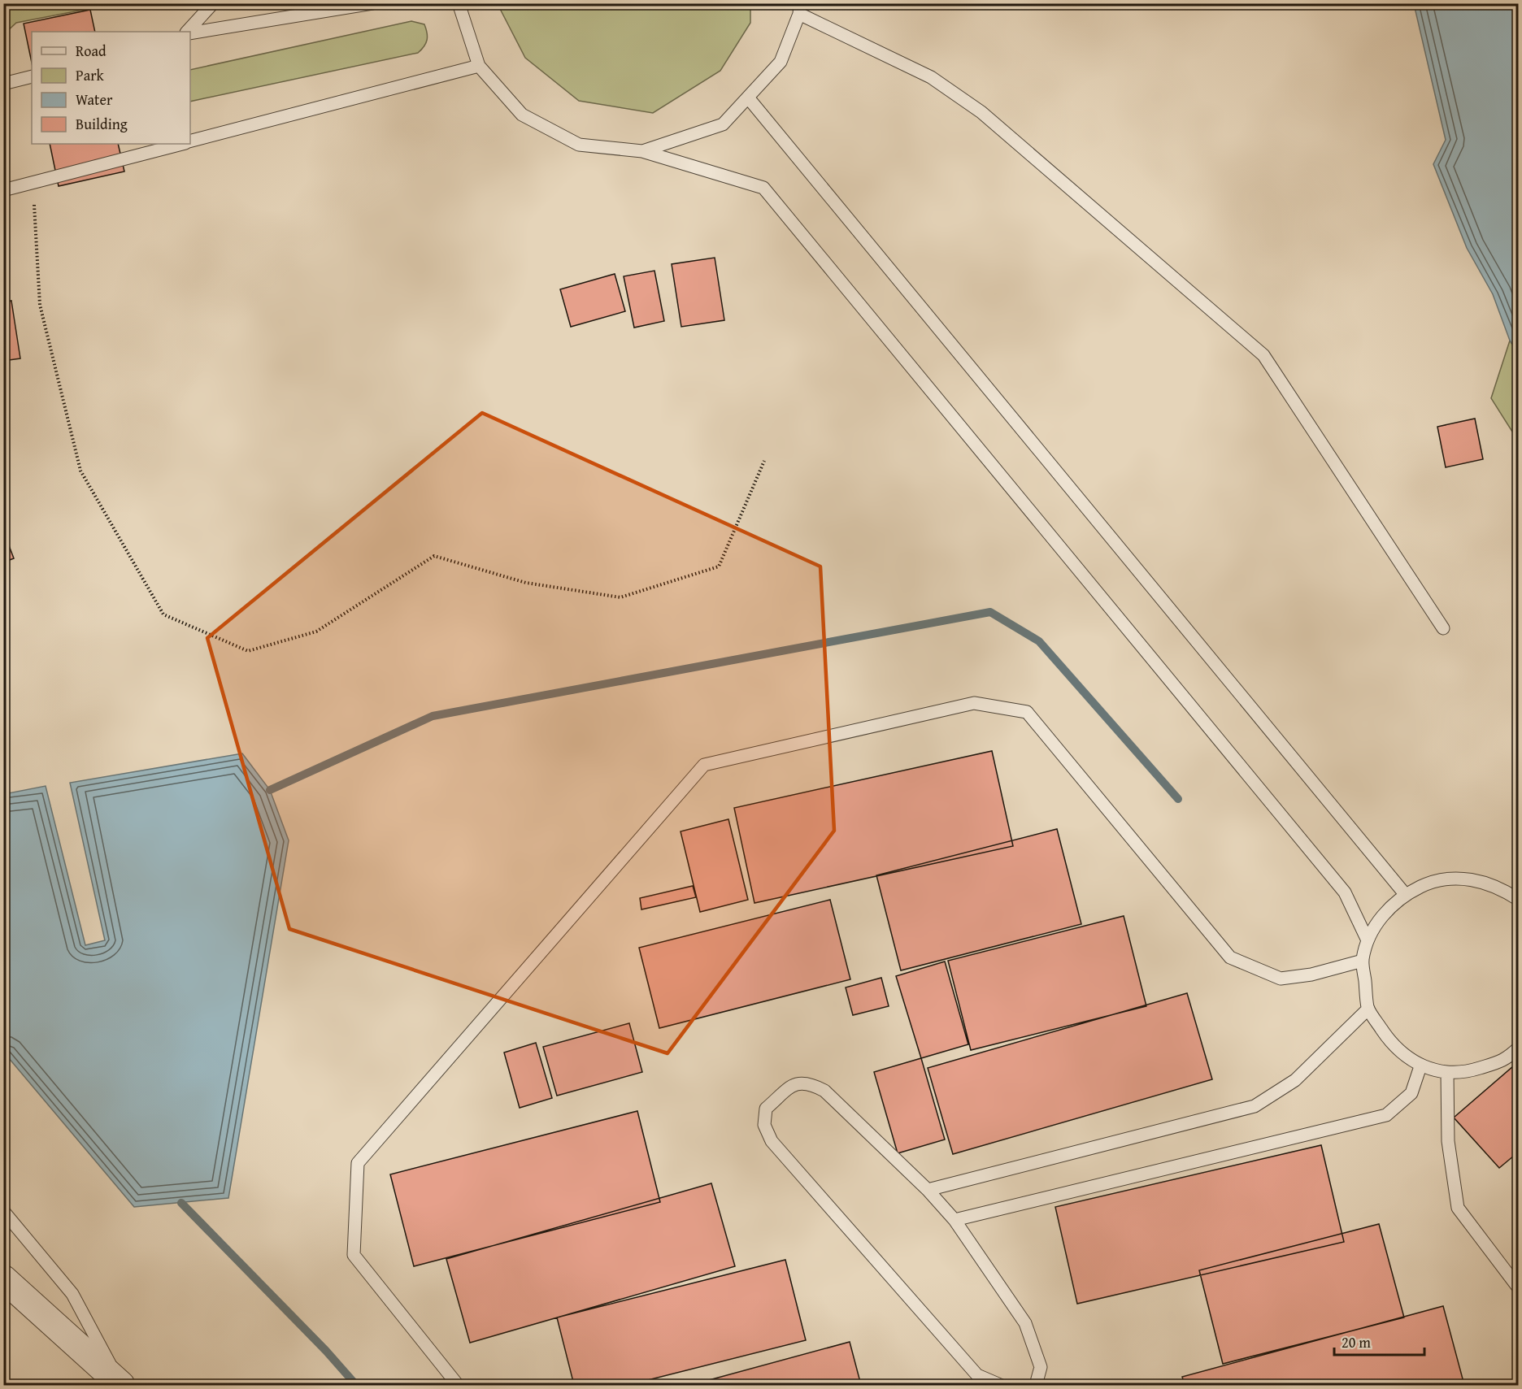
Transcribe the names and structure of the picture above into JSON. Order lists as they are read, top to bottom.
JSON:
{
  "legend": [
    "Road",
    "Park",
    "Water",
    "Building"
  ],
  "scale_bar": "20 m"
}
